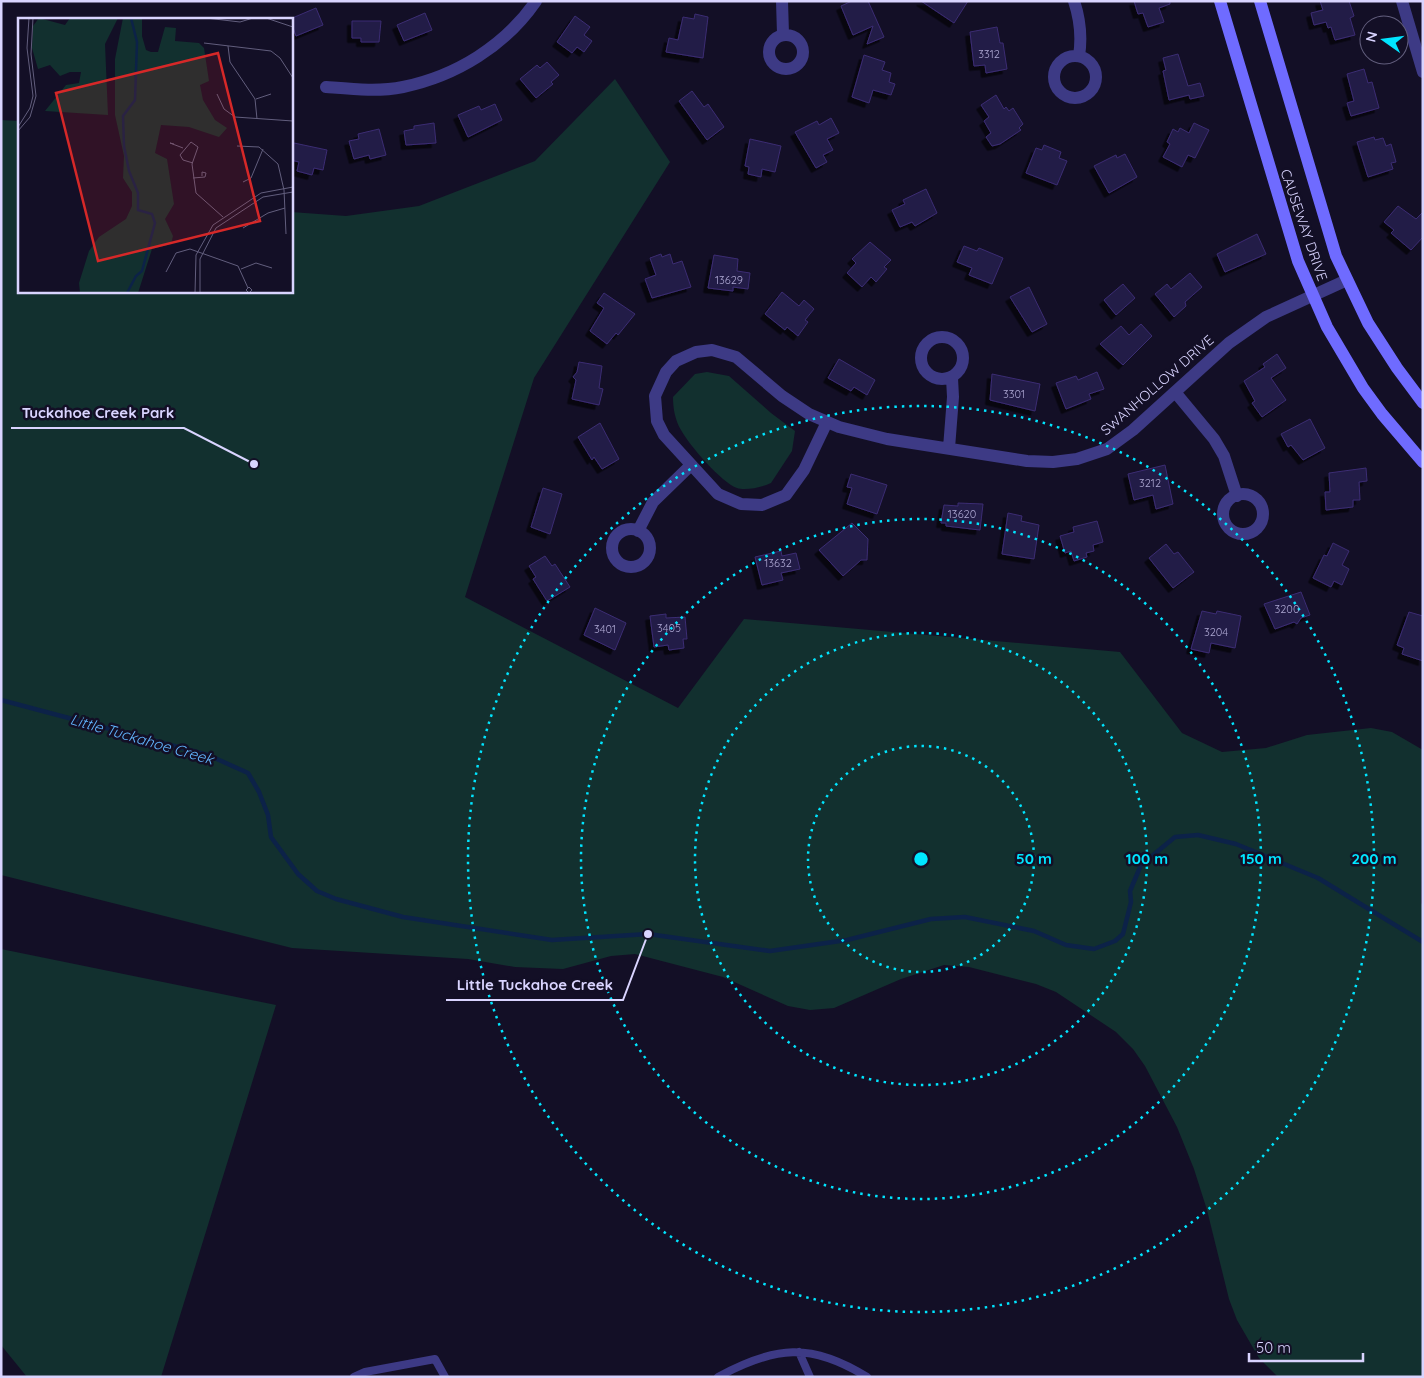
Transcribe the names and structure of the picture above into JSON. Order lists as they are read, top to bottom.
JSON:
{
  "streets": {
    "street": ["CAUSEWAY DRIVE", "SWANHOLLOW DRIVE"]
  },
  "crossings": [
    ["CAUSEWAY DRIVE", "SWANHOLLOW DRIVE"]
  ],
  "water": ["Little Tuckahoe Creek"],
  "places": ["Tuckahoe Creek Park", "Little Tuckahoe Creek"],
  "house_numbers": [
    "3312",
    "13629",
    "3301",
    "3212",
    "13620",
    "13632",
    "3200",
    "3405",
    "3401",
    "3204"
  ],
  "scale_bar": "50 m",
  "north": "left",
  "rings": [
    "50 m",
    "100 m",
    "150 m",
    "200 m"
  ]
}
